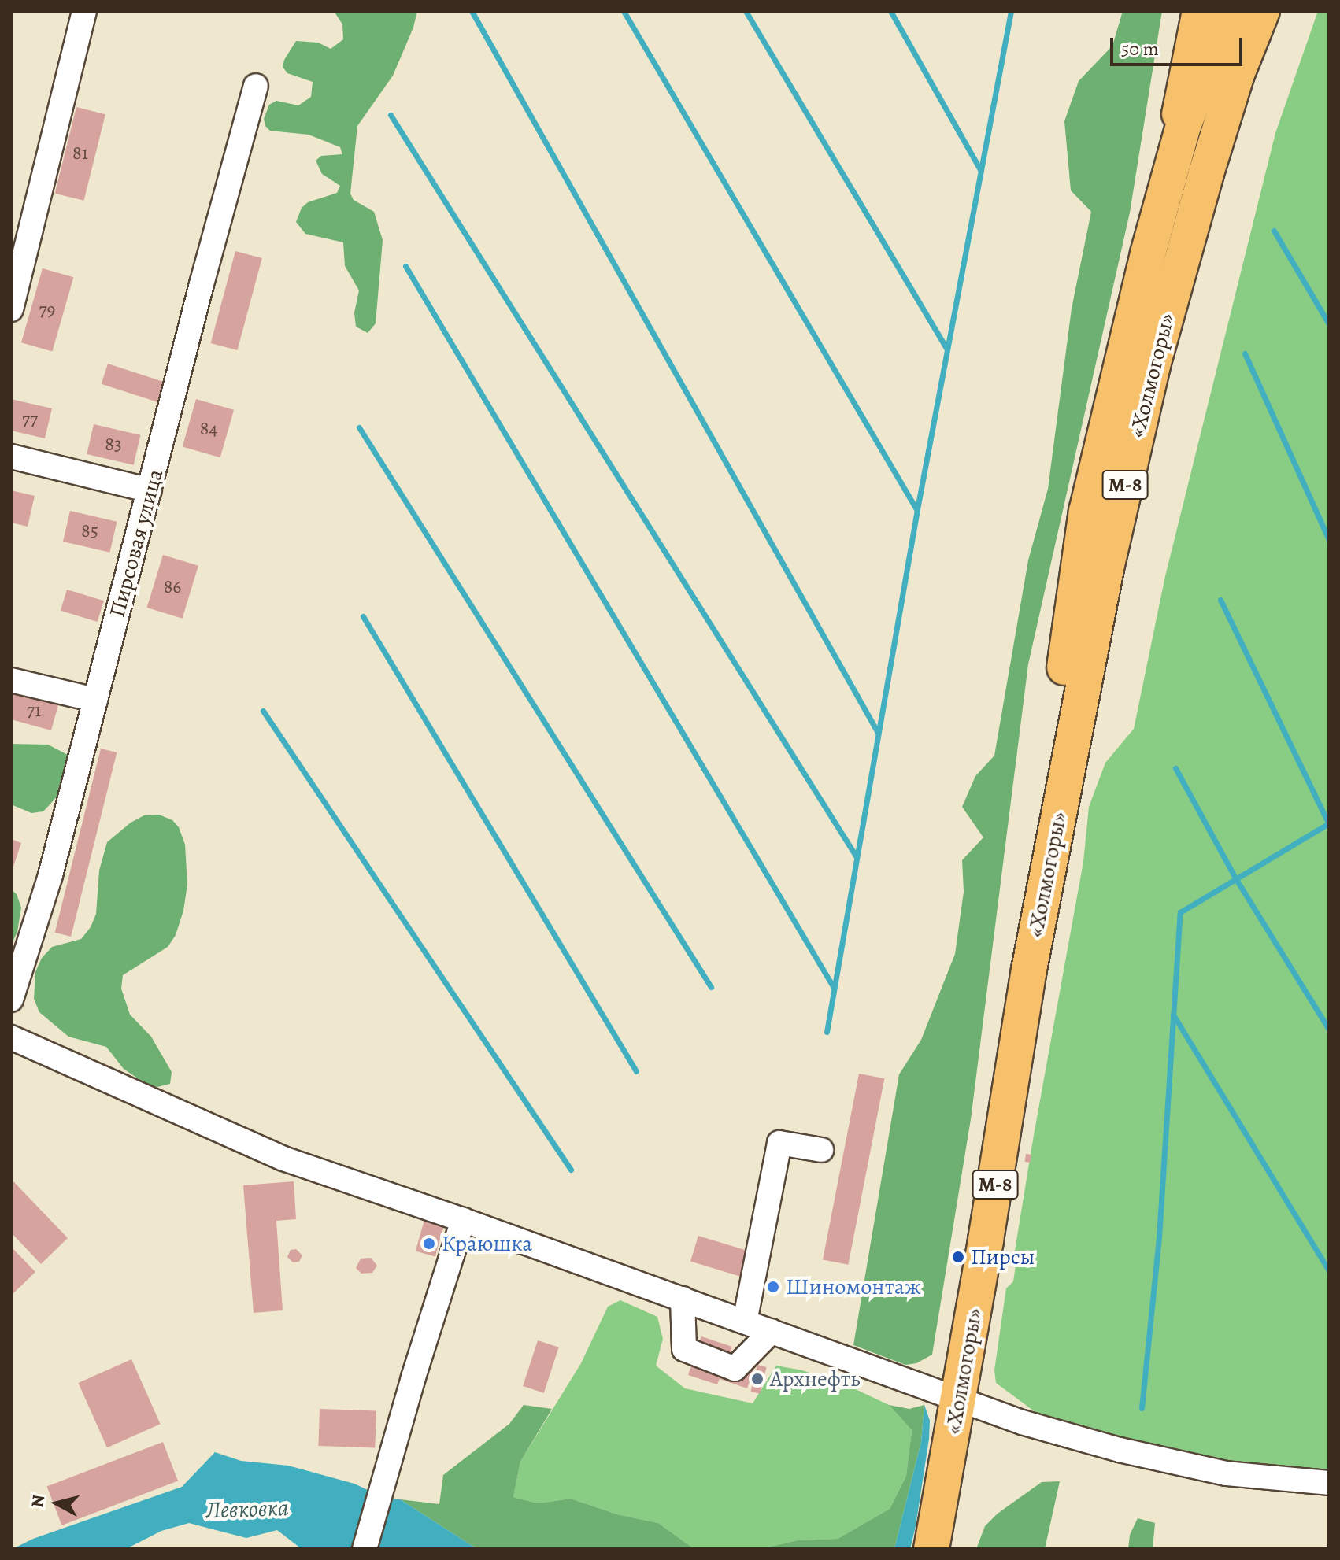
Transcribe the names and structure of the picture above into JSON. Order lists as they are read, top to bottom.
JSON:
{
  "streets": {
    "highway": ["«Холмогоры»", "М-8"],
    "street": ["Пирсовая улица"]
  },
  "water": ["Левковка"],
  "places": [
    "Краюшка",
    "Пирсы",
    "Шиномонтаж",
    "Архнефть"
  ],
  "house_numbers": [
    "81",
    "79",
    "77",
    "84",
    "83",
    "85",
    "86",
    "71"
  ],
  "scale_bar": "50 m",
  "north": "left"
}
